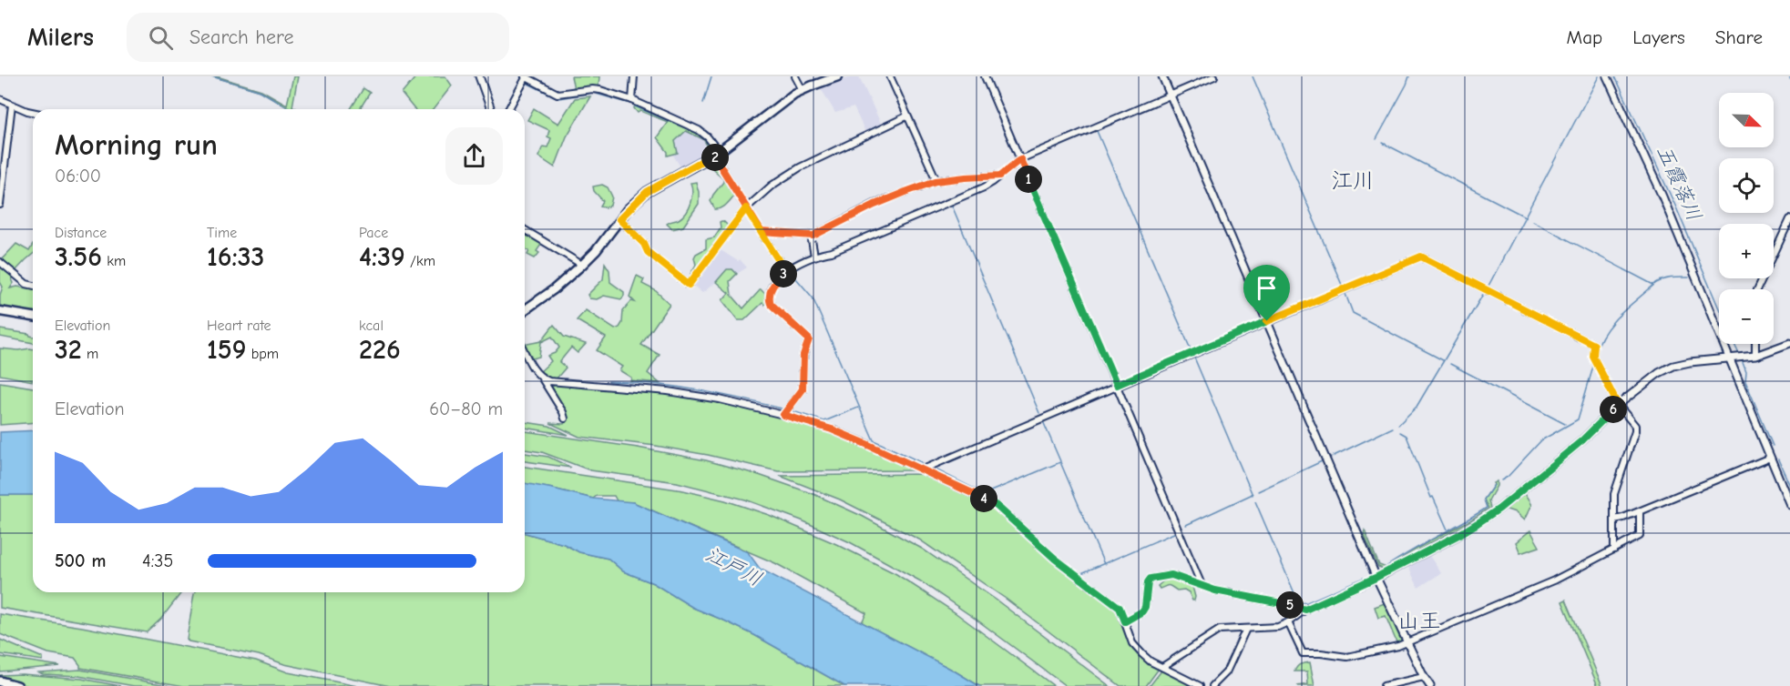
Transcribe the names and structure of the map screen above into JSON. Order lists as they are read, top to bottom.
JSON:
{
  "districts": ["江川", "山王"],
  "water": ["五霞落川", "江戸川"],
  "north": "bottom right",
  "page": {
    "header": "Milers",
    "search": "Search here",
    "nav": ["Map", "Layers", "Share"],
    "map_buttons": ["+", "−"],
    "heading": ["Morning run", "06:00"],
    "pins": [
      "2",
      "1",
      "3",
      "6",
      "4",
      "5"
    ],
    "stats": [
      ["Distance", "3.56 km"],
      ["Time", "16:33"],
      ["Pace", "4:39 /km"],
      ["Elevation", "32 m"],
      ["Heart rate", "159 bpm"],
      ["kcal", "226"]
    ],
    "chart": ["Elevation", "60–80 m"],
    "list": [
      {
        "name": "500 m",
        "note": "4:35"
      }
    ]
  }
}
